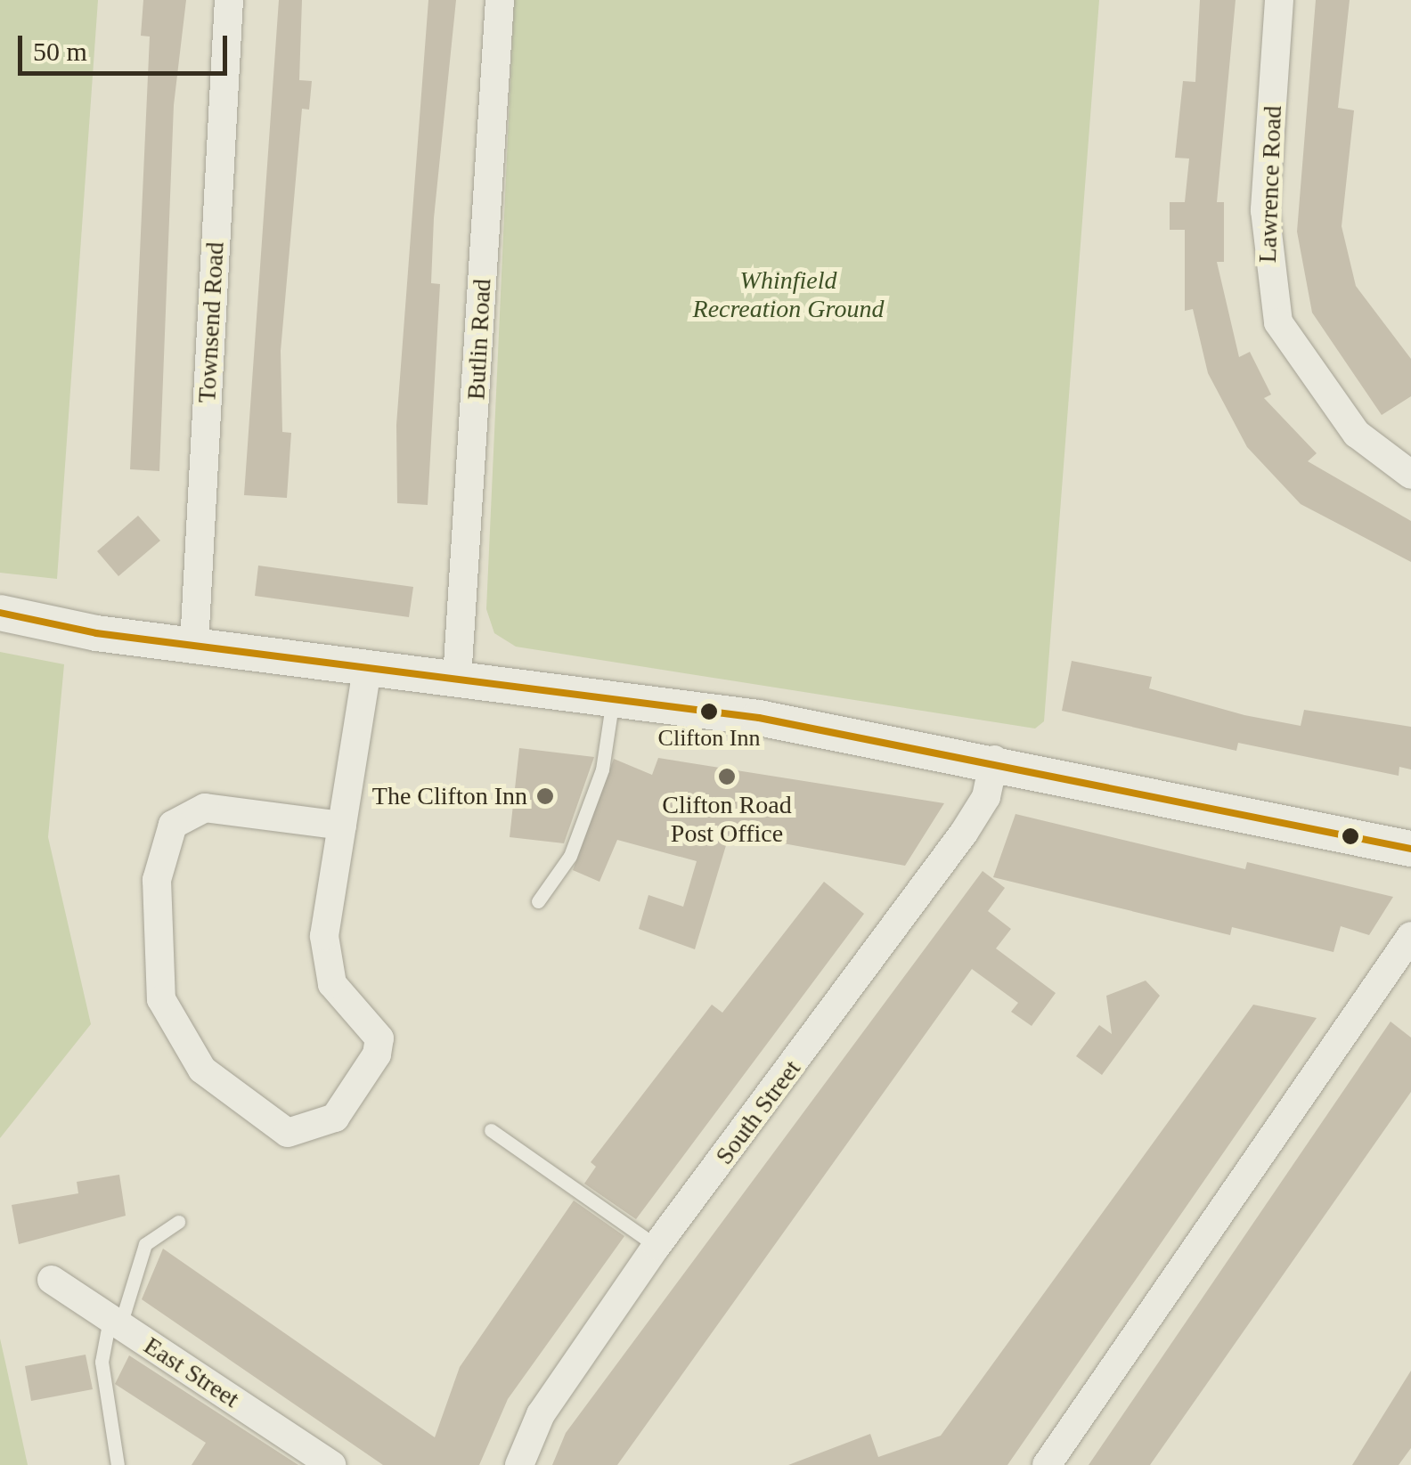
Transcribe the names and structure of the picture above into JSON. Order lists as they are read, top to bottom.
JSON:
{
  "streets": {
    "street": [
      "Lawrence Road",
      "Townsend Road",
      "Butlin Road",
      "South Street",
      "East Street"
    ]
  },
  "parks": ["Whinfield Recreation Ground"],
  "places": ["Clifton Inn", "Clifton Road Post Office", "The Clifton Inn"],
  "scale_bar": "50 m"
}
